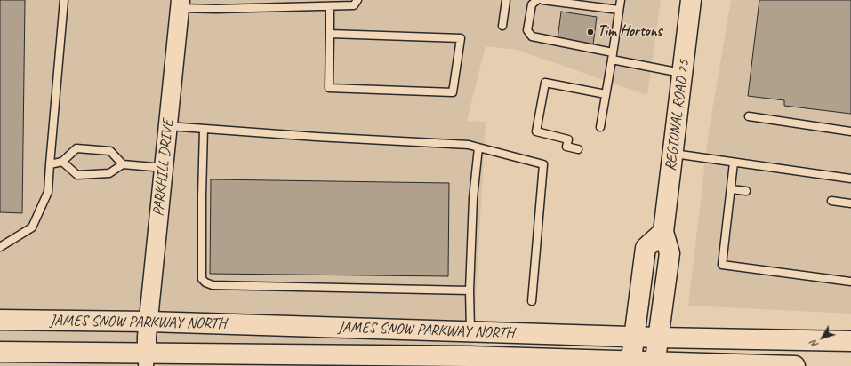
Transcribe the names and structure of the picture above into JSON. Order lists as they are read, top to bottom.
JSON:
{
  "streets": {
    "main road": ["REGIONAL ROAD 25", "JAMES SNOW PARKWAY NORTH"],
    "street": ["PARKHILL DRIVE"]
  },
  "crossings": [
    ["REGIONAL ROAD 25", "JAMES SNOW PARKWAY NORTH"],
    ["PARKHILL DRIVE", "JAMES SNOW PARKWAY NORTH"]
  ],
  "places": ["Tim Hortons"],
  "north": "bottom left"
}
